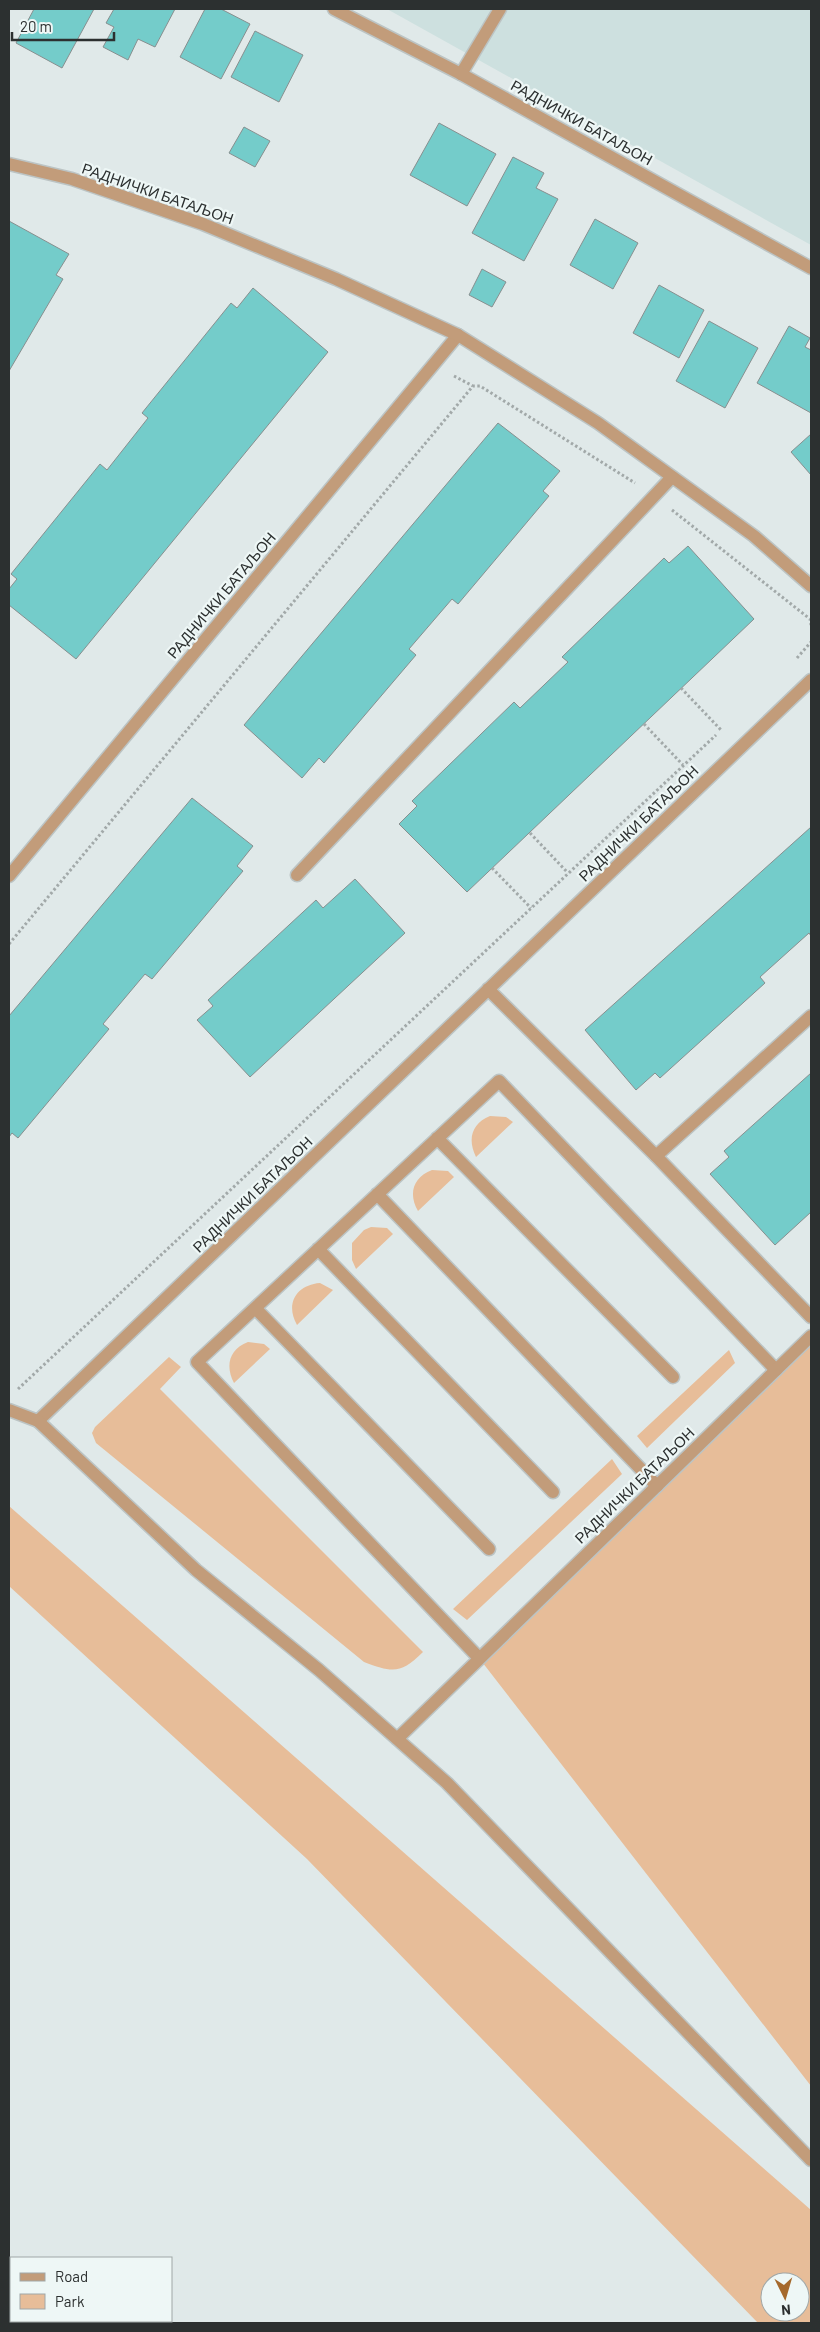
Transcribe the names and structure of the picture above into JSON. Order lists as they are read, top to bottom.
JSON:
{
  "streets": {
    "street": ["РАДНИЧКИ БАТАЉОН"]
  },
  "legend": ["Road", "Park"],
  "scale_bar": "20 m",
  "north": "bottom"
}
